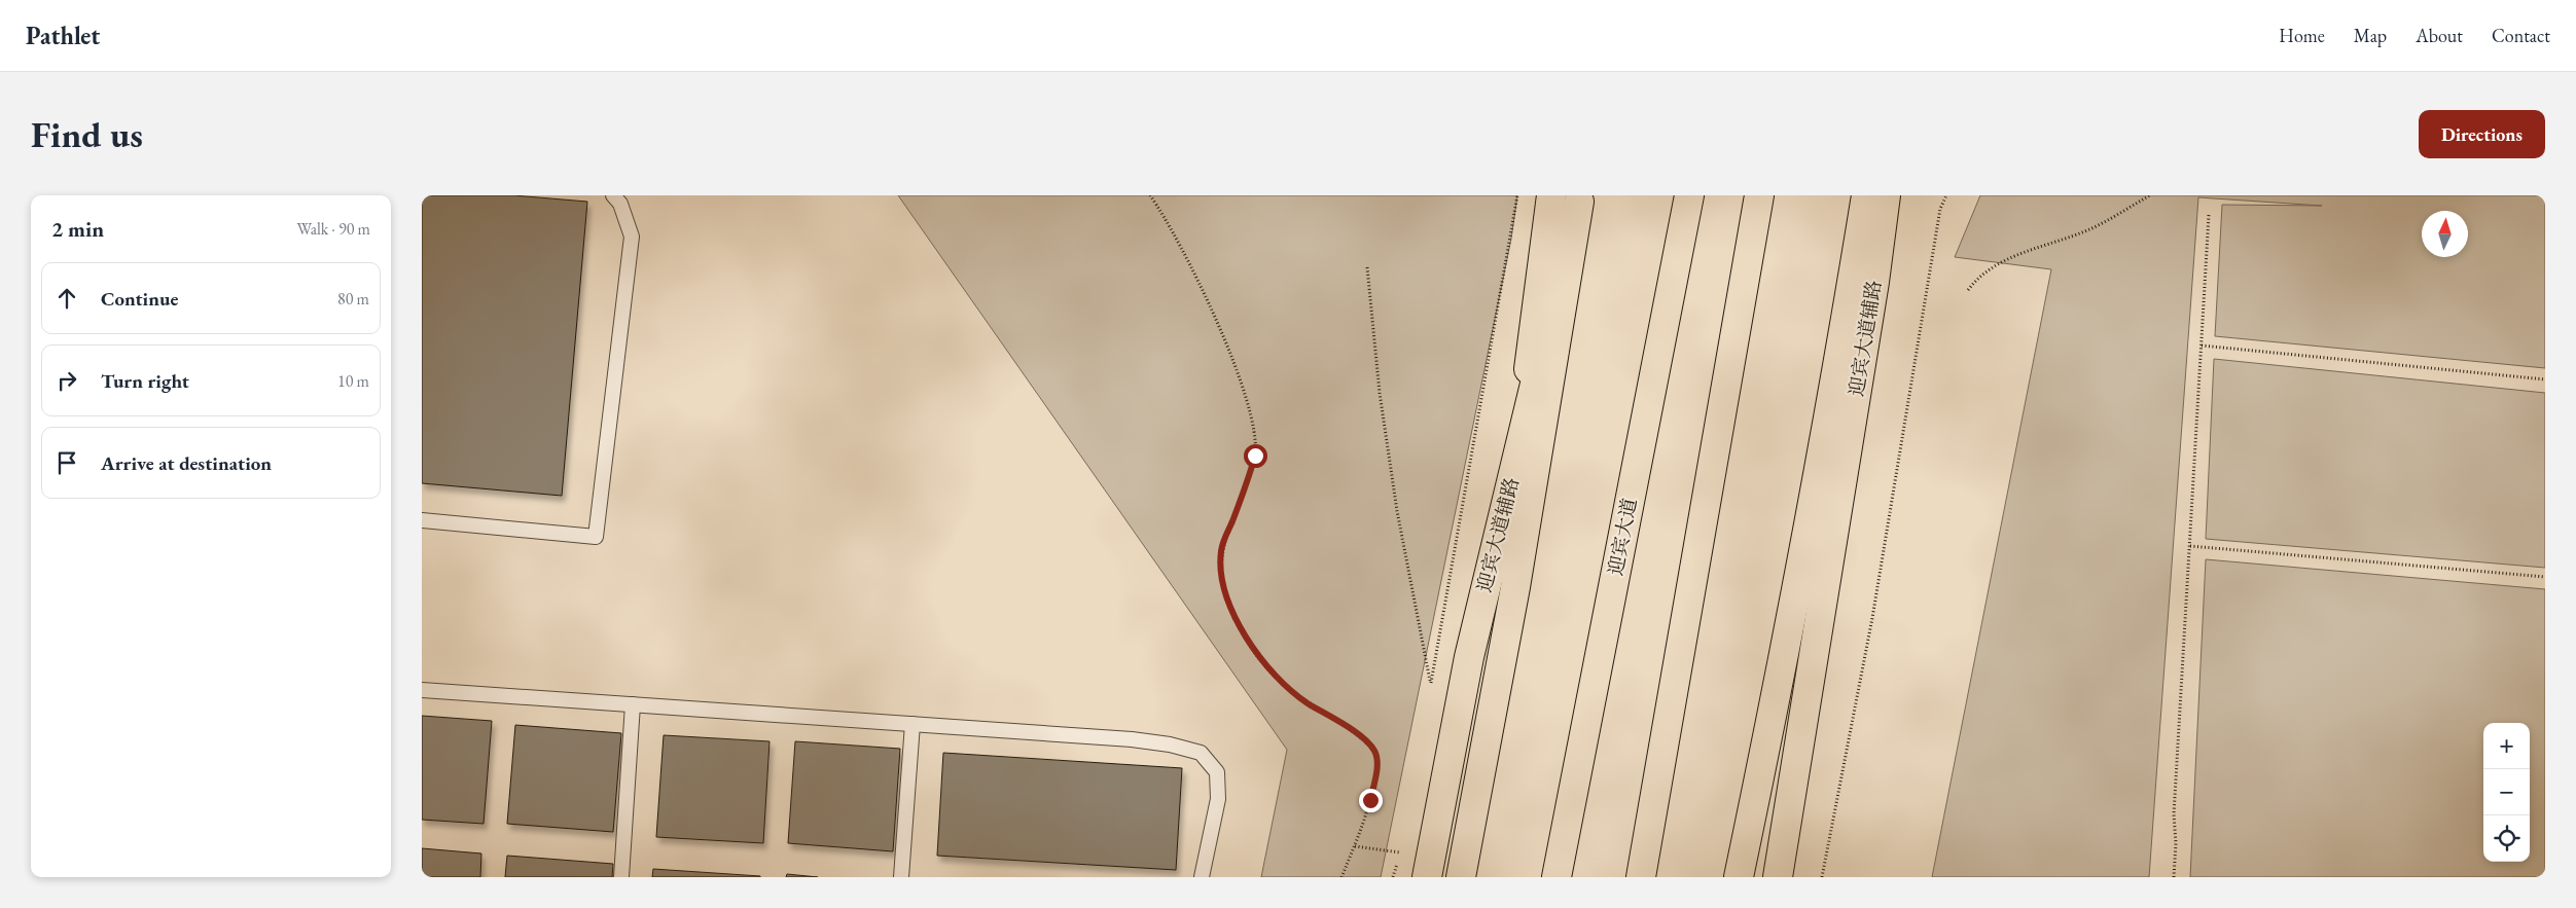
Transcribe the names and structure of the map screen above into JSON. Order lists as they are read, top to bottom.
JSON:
{
  "streets": {
    "main road": ["迎宾大道辅路", "迎宾大道"]
  },
  "north": "top",
  "page": {
    "header": "Pathlet",
    "nav": [
      "Home",
      "Map",
      "About",
      "Contact"
    ],
    "buttons": "Directions",
    "title": "Find us",
    "heading": ["2 min", "Walk · 90 m"],
    "list": [
      ["Continue", "80 m"],
      ["Turn right", "10 m"],
      "Arrive at destination"
    ],
    "map_buttons": ["+", "−"]
  }
}
